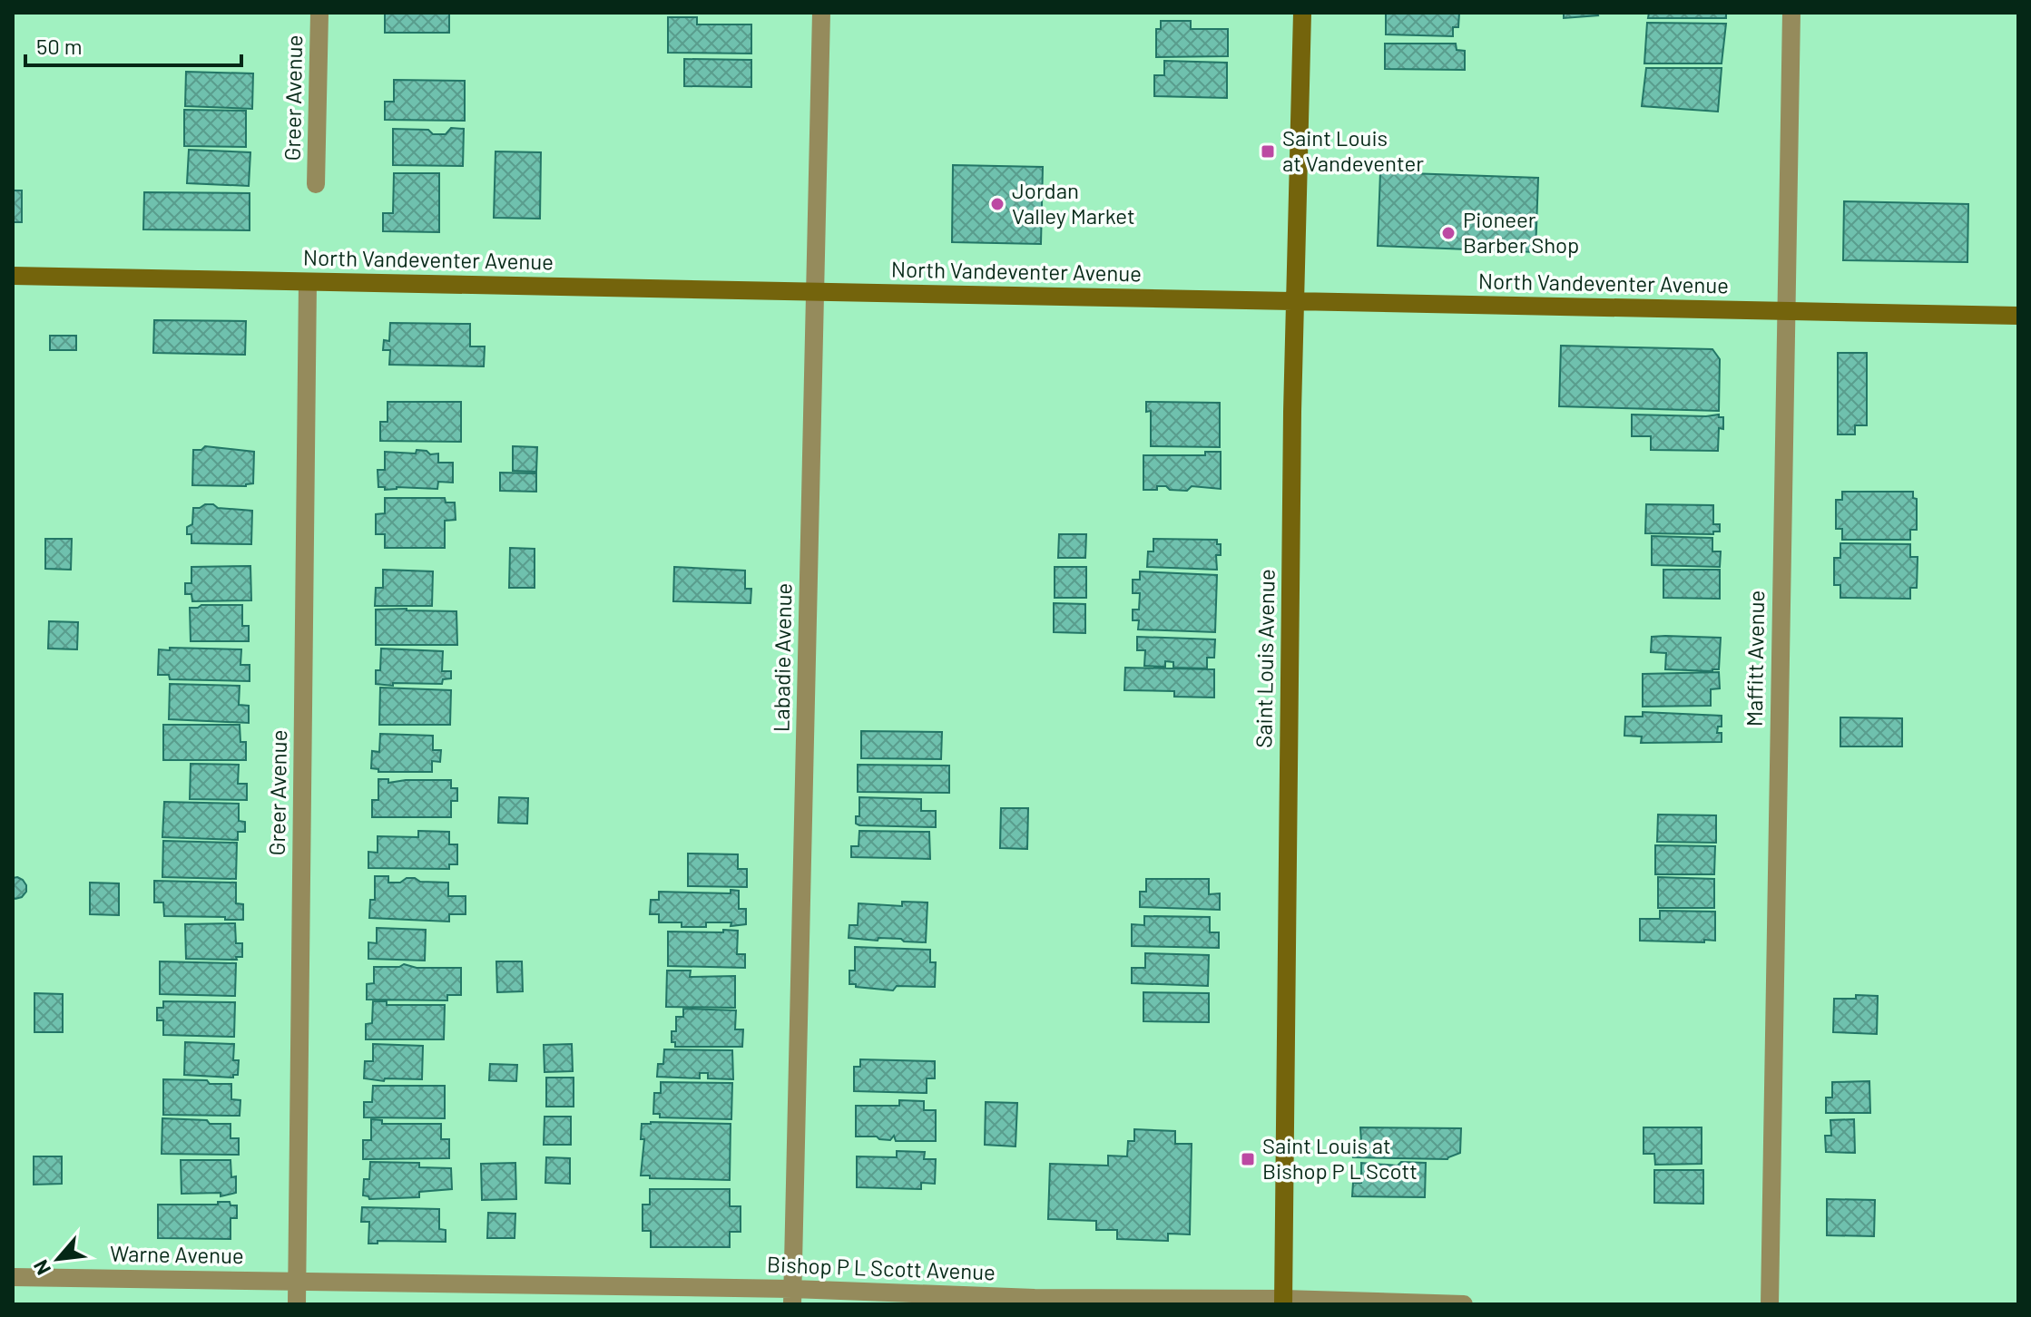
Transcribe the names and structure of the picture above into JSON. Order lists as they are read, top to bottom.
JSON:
{
  "streets": {
    "main road": ["North Vandeventer Avenue", "Saint Louis Avenue"],
    "street": [
      "Greer Avenue",
      "Labadie Avenue",
      "Maffitt Avenue",
      "Warne Avenue",
      "Bishop P L Scott Avenue"
    ]
  },
  "crossings": [
    ["Greer Avenue", "North Vandeventer Avenue"],
    ["Greer Avenue", "Warne Avenue"],
    ["Greer Avenue", "Bishop P L Scott Avenue"],
    ["North Vandeventer Avenue", "Labadie Avenue"],
    ["North Vandeventer Avenue", "Saint Louis Avenue"],
    ["North Vandeventer Avenue", "Maffitt Avenue"],
    ["Labadie Avenue", "Bishop P L Scott Avenue"],
    ["Saint Louis Avenue", "Bishop P L Scott Avenue"],
    ["Warne Avenue", "Bishop P L Scott Avenue"]
  ],
  "places": {
    "transit": ["Saint Louis at Vandeventer", "Saint Louis at Bishop P L Scott"],
    "other": ["Jordan Valley Market", "Pioneer Barber Shop"]
  },
  "scale_bar": "50 m",
  "north": "bottom left"
}
